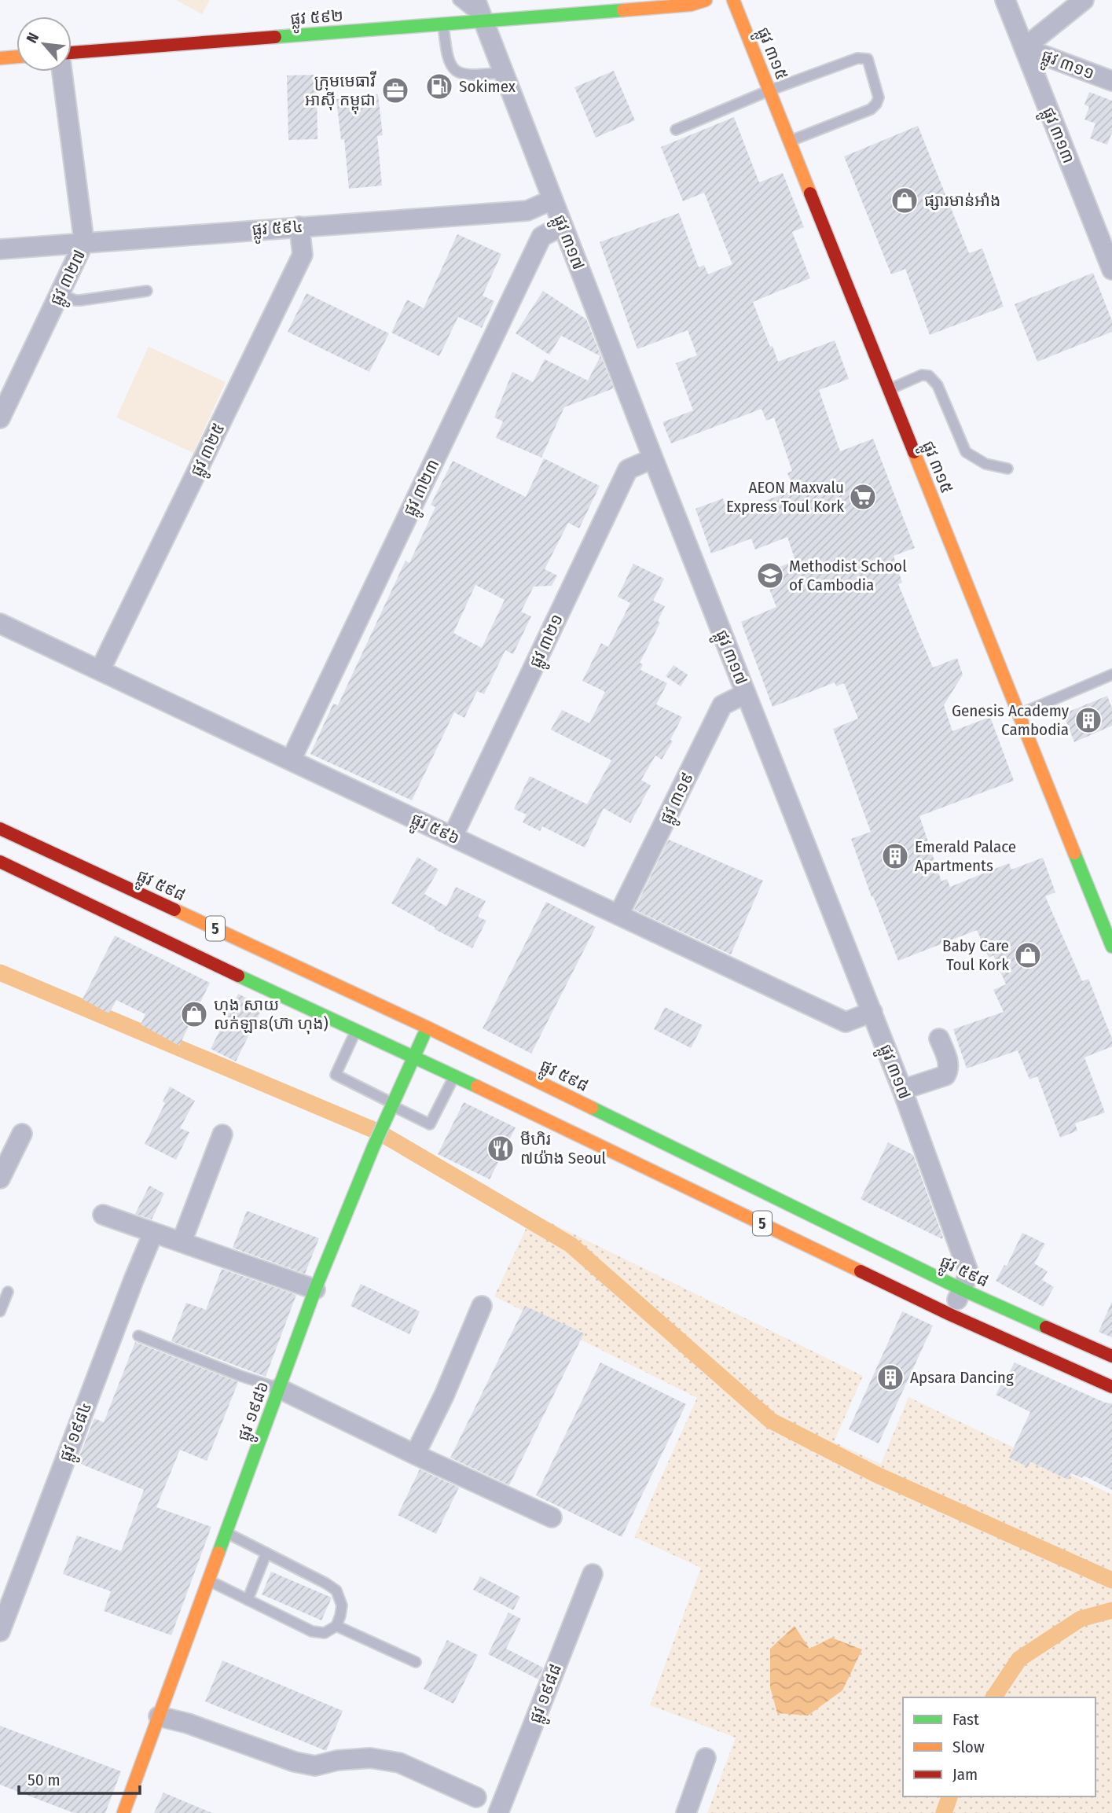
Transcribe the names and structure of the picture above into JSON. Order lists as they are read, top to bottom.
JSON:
{
  "streets": {
    "main road": [
      "ផ្លូវ ៥៩២",
      "ផ្លូវ ៣១៥",
      "ផ្លូវ ៥៩៨",
      "5",
      "ផ្លូវ ១៩៨៦"
    ],
    "street": [
      "ផ្លូវ ៣១១",
      "ផ្លូវ ៣១៣",
      "ផ្លូវ ៥៩៤",
      "ផ្លូវ ៣១៧",
      "ផ្លូវ ៣២៧",
      "ផ្លូវ ៣២៥",
      "ផ្លូវ ៣២៣",
      "ផ្លូវ ៣២១",
      "ផ្លូវ ៣១៩",
      "ផ្លូវ ៥៩៦",
      "ផ្លូវ ១៩៨៤",
      "ផ្លូវ ១៩៨៨"
    ]
  },
  "crossings": [
    ["ផ្លូវ ៥៩២", "ផ្លូវ ៣១៧"],
    ["ផ្លូវ ៣១១", "ផ្លូវ ៣១៣"],
    ["ផ្លូវ ៥៩៤", "ផ្លូវ ៣១៧"],
    ["ផ្លូវ ៥៩៤", "ផ្លូវ ៣២៧"],
    ["ផ្លូវ ៥៩៤", "ផ្លូវ ៣២៥"],
    ["ផ្លូវ ៣១៧", "ផ្លូវ ៣២៣"],
    ["ផ្លូវ ៣១៧", "ផ្លូវ ៣២១"],
    ["ផ្លូវ ៣១៧", "ផ្លូវ ៣១៩"],
    ["ផ្លូវ ៣១៧", "ផ្លូវ ៥៩៦"],
    ["ផ្លូវ ៣១៧", "ផ្លូវ ៥៩៨"],
    ["ផ្លូវ ៣២៥", "ផ្លូវ ៥៩៦"],
    ["ផ្លូវ ៣២៣", "ផ្លូវ ៥៩៦"],
    ["ផ្លូវ ៣២១", "ផ្លូវ ៥៩៦"],
    ["ផ្លូវ ៣១៩", "ផ្លូវ ៥៩៦"],
    ["ផ្លូវ ៥៩៨", "ផ្លូវ ១៩៨៦"]
  ],
  "places": {
    "fuel station": ["Sokimex"],
    "office": ["ក្រុមមេធាវី អាស៊ី កម្ពុជា"],
    "shop": ["ផ្សារមាន់អាំង", "Baby Care Toul Kork", "ហុង សាយ លក់ឡាន(ហ៊ា ហុង)"],
    "supermarket": ["AEON Maxvalu Express Toul Kork"],
    "school or university": ["Methodist School of Cambodia"],
    "building": ["Genesis Academy Cambodia", "Emerald Palace Apartments", "Apsara Dancing"],
    "restaurant": ["មីហិរ ៧យ៉ាង Seoul"]
  },
  "legend": ["Fast", "Slow", "Jam"],
  "scale_bar": "50 m",
  "north": "top left"
}
